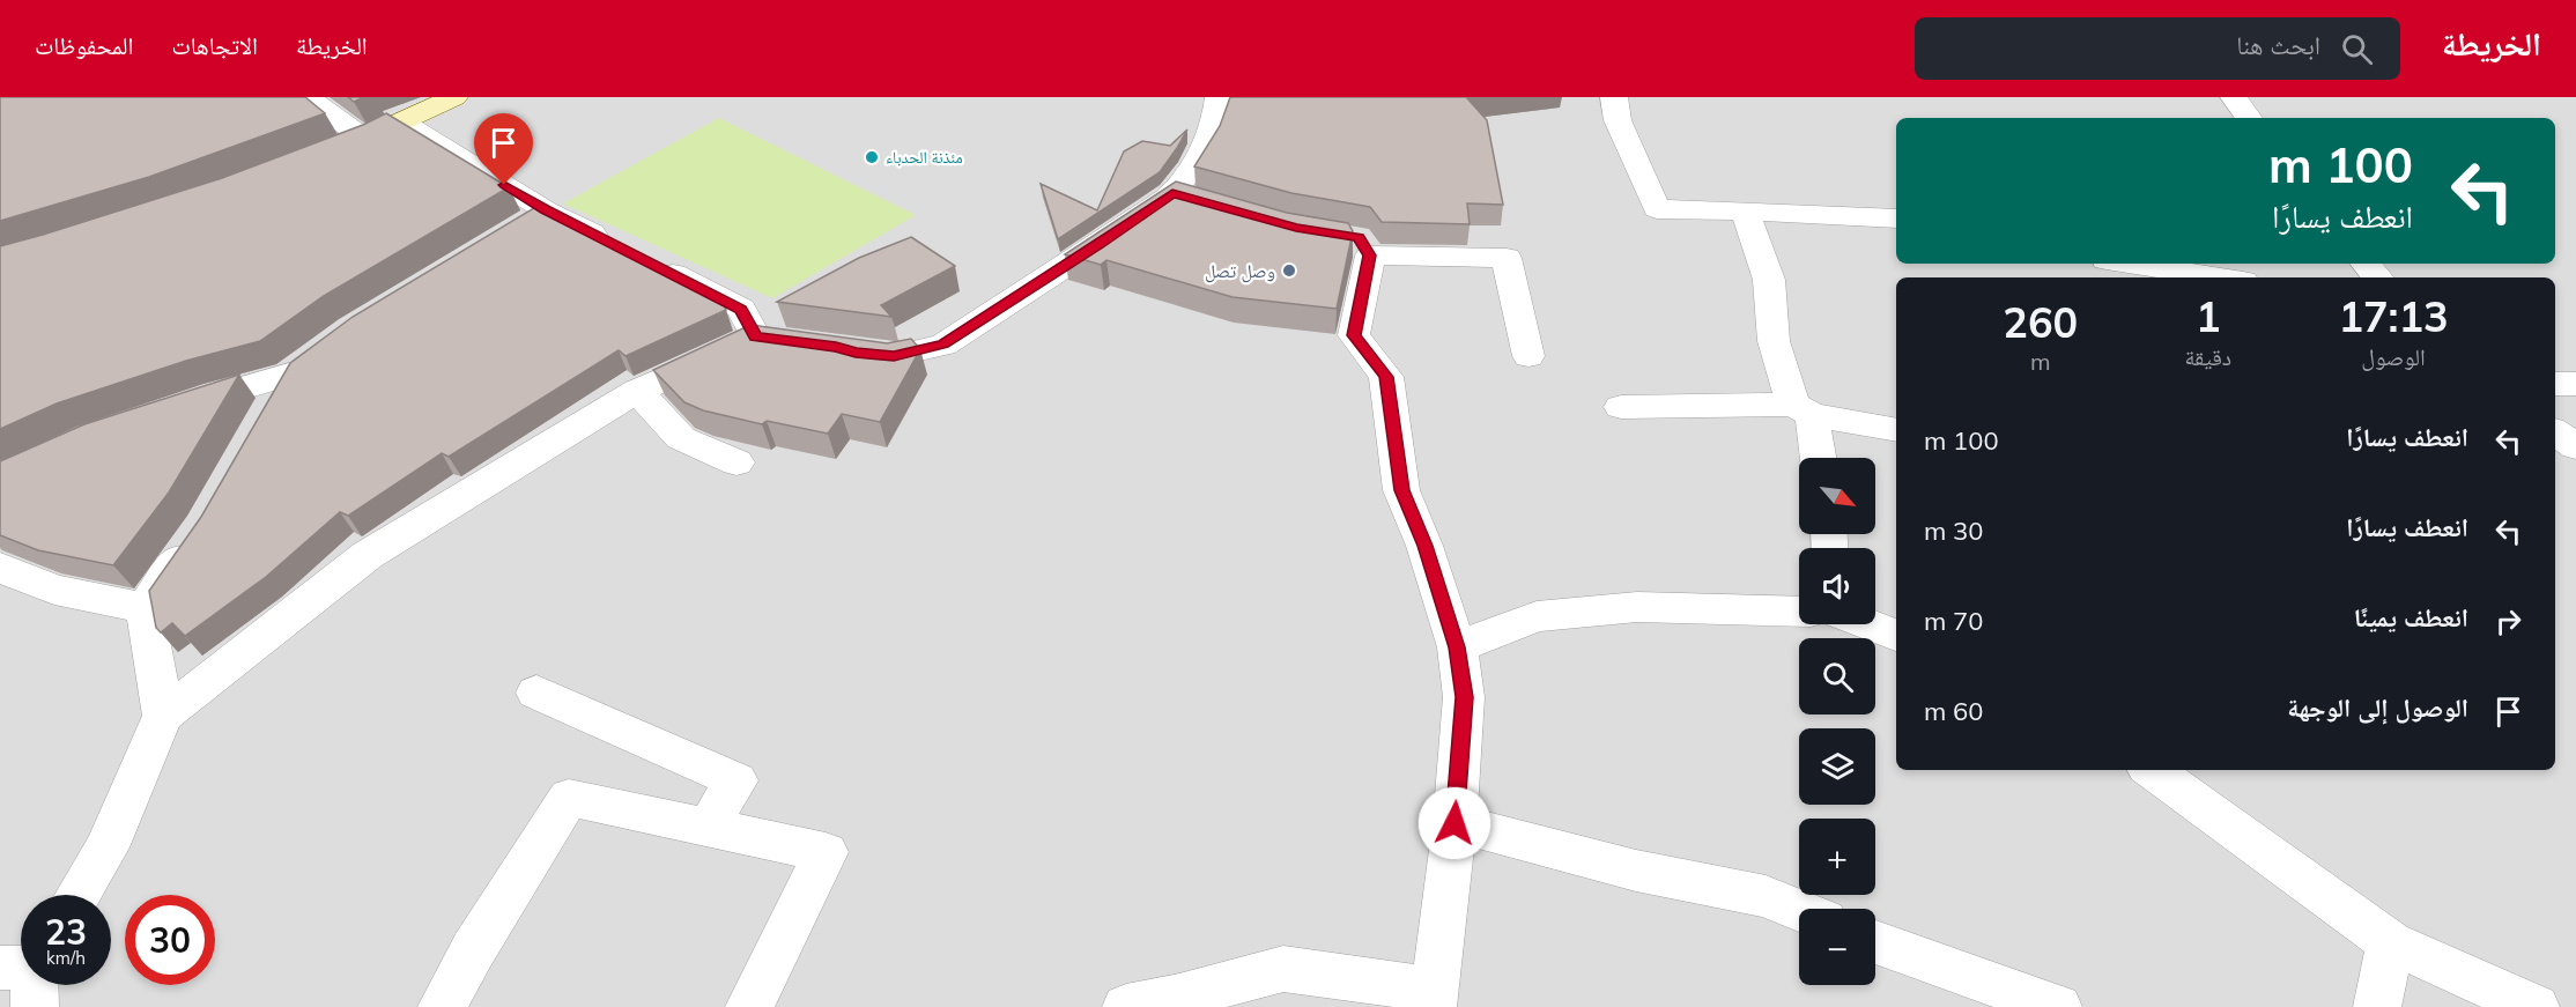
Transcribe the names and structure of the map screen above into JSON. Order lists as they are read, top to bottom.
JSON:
{
  "places": ["مئذنة الحدباء", "وصل تصل"],
  "north": "bottom right",
  "page": {
    "header": "الخريطة",
    "search": "ابحث هنا",
    "nav": ["الخريطة", "الاتجاهات", "المحفوظات"],
    "turn": ["100 m", "انعطف يسارًا"],
    "eta": [
      "17:13",
      "الوصول",
      "1",
      "دقيقة",
      "260",
      "m"
    ],
    "list": [
      {
        "name": "انعطف يسارًا",
        "value": "100 m"
      },
      {
        "name": "انعطف يسارًا",
        "value": "30 m"
      },
      {
        "name": "انعطف يمينًا",
        "value": "70 m"
      },
      {
        "name": "الوصول إلى الوجهة",
        "value": "60 m"
      }
    ],
    "map_buttons": ["+", "−"],
    "speed": "23 km/h",
    "limit": "30"
  }
}
